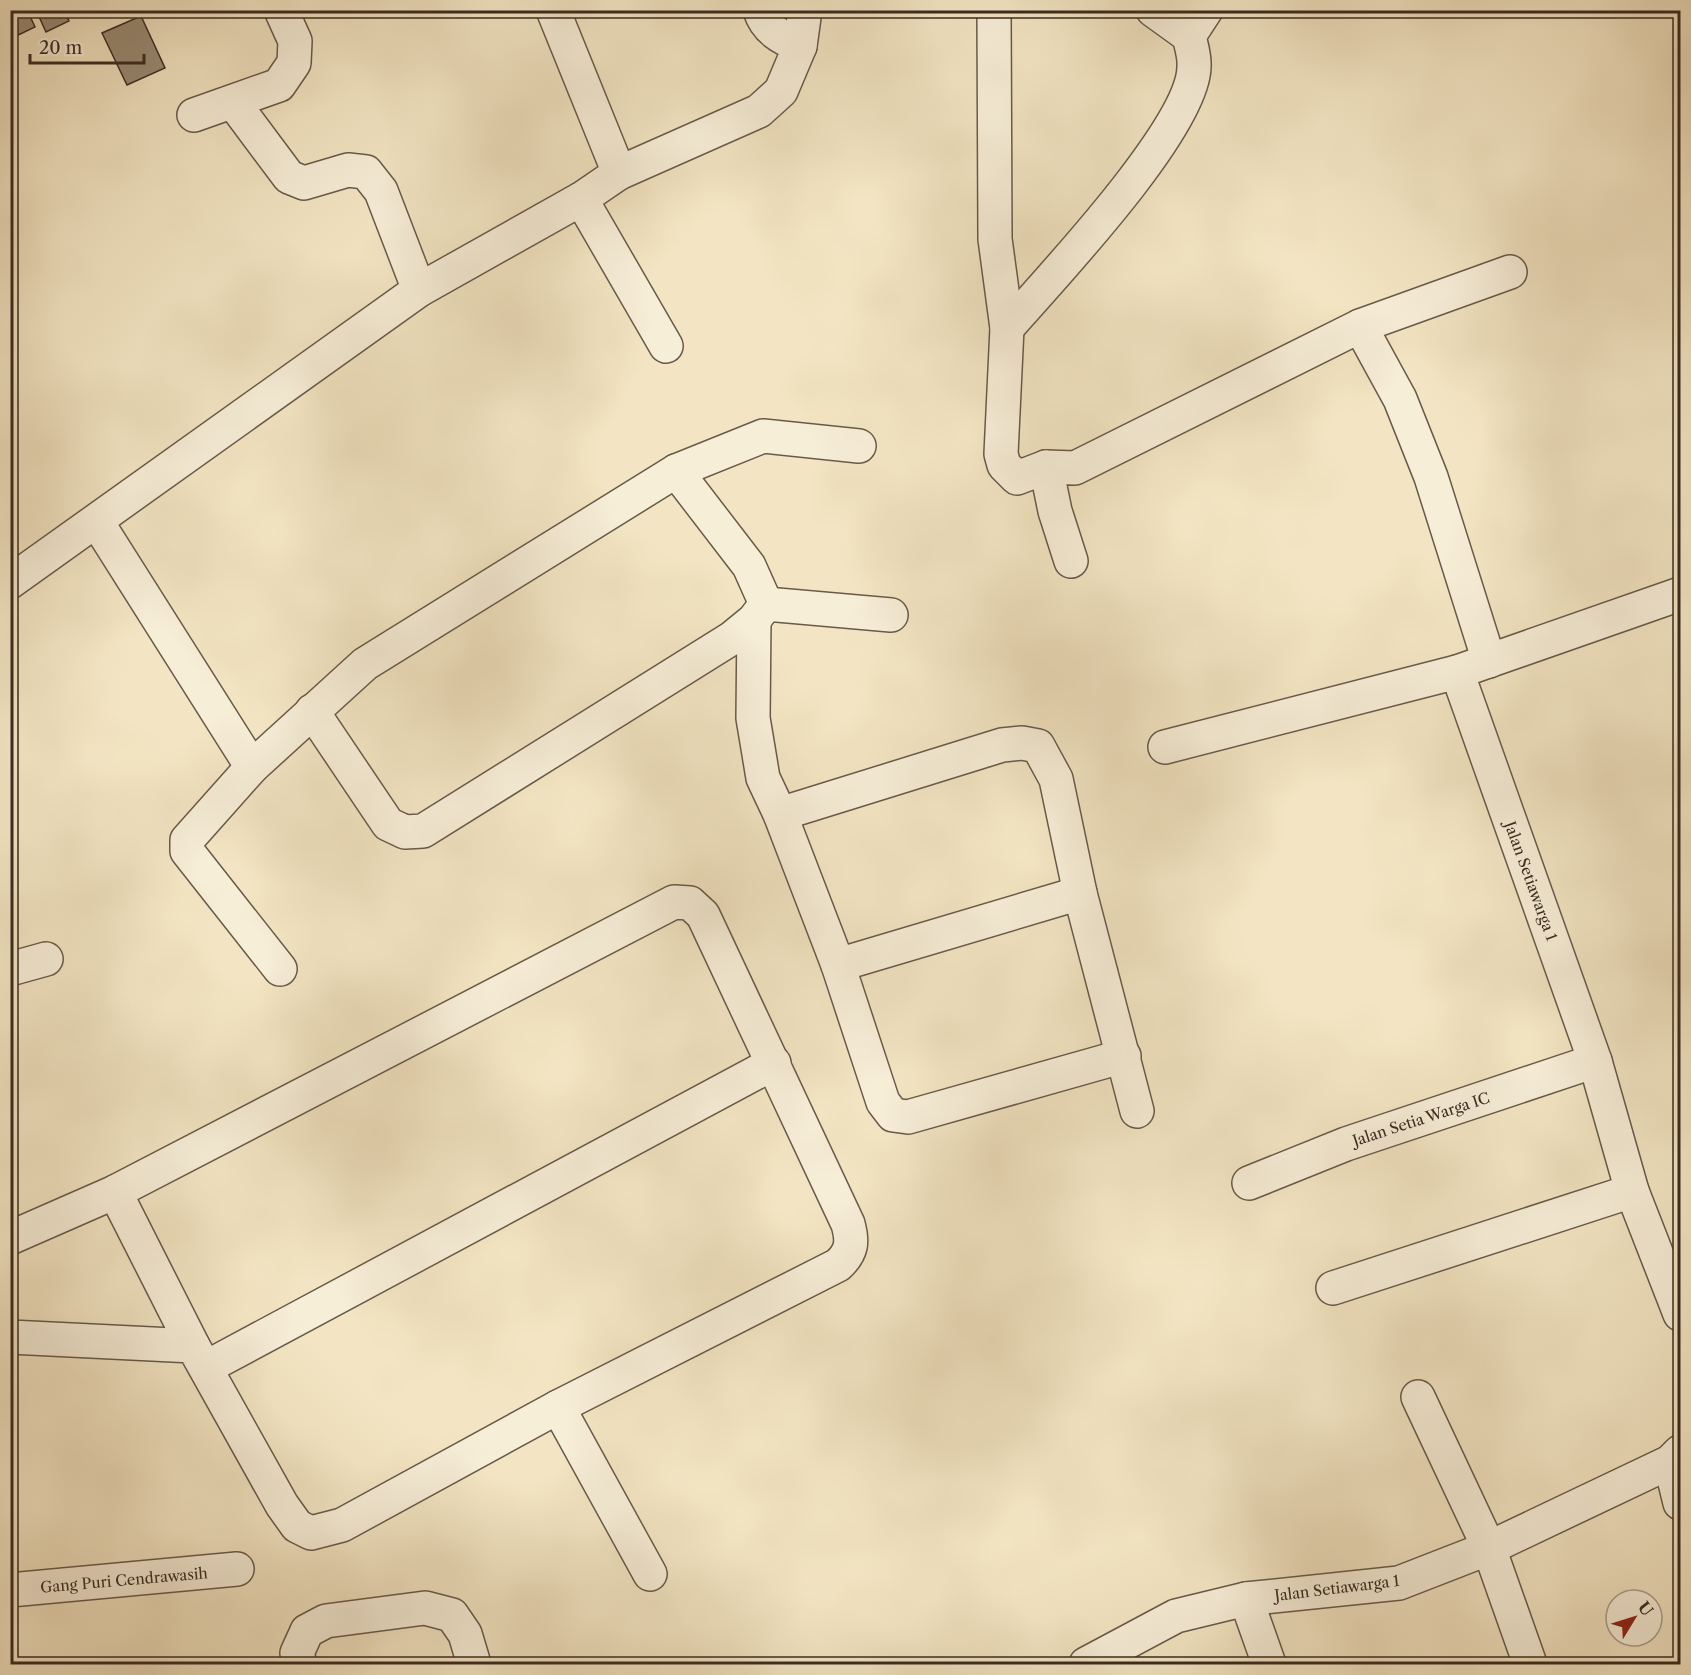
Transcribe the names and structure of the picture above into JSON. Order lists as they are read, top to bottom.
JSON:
{
  "streets": {
    "street": ["Jalan Setiawarga 1", "Jalan Setia Warga IC", "Gang Puri Cendrawasih"]
  },
  "crossings": [
    ["Jalan Setiawarga 1", "Jalan Setia Warga IC"]
  ],
  "scale_bar": "20 m",
  "north": "top right"
}
